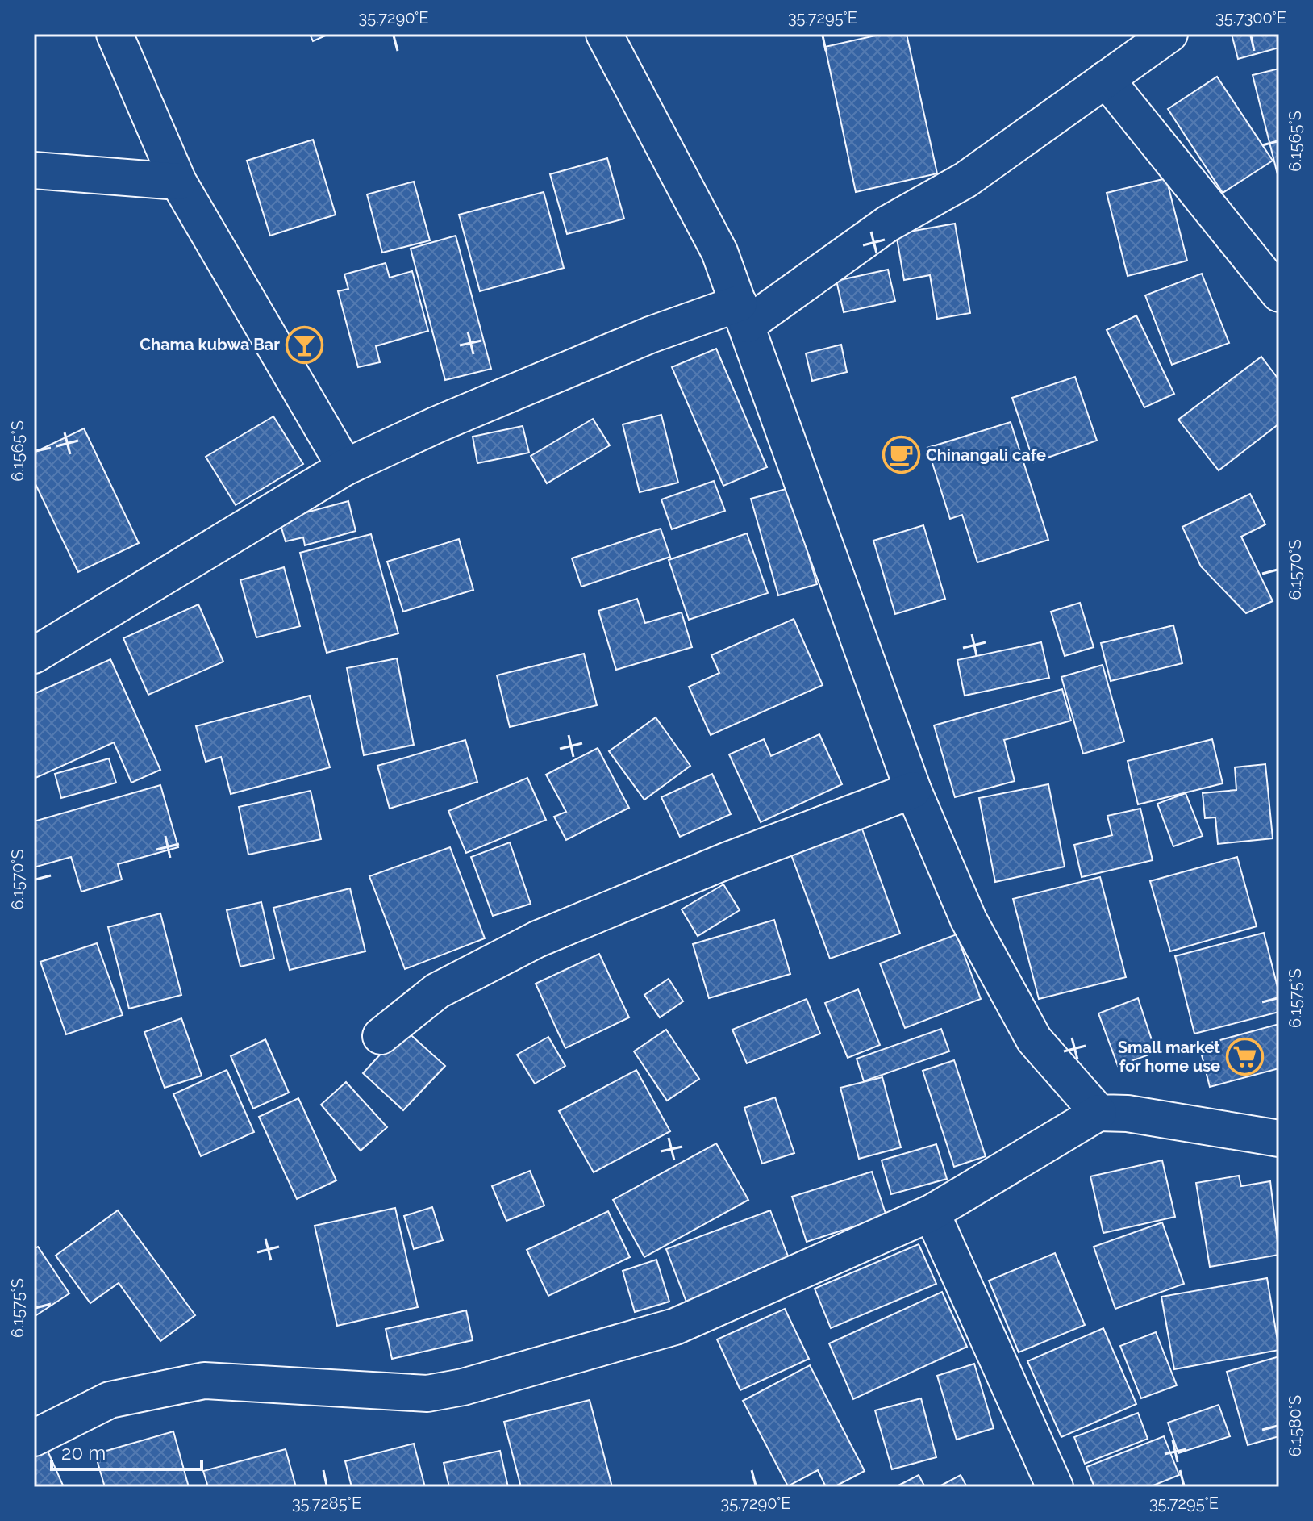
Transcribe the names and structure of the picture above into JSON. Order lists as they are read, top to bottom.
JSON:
{
  "places": {
    "bar": ["Chama kubwa Bar"],
    "cafe": ["Chinangali cafe"],
    "supermarket": ["Small market for home use"]
  },
  "scale_bar": "20 m",
  "coordinates": [
    "35.7290°E",
    "35.7295°E",
    "35.7300°E",
    "6.1565°S",
    "6.1570°S",
    "6.1575°S",
    "6.1580°S",
    "35.7285°E"
  ]
}
